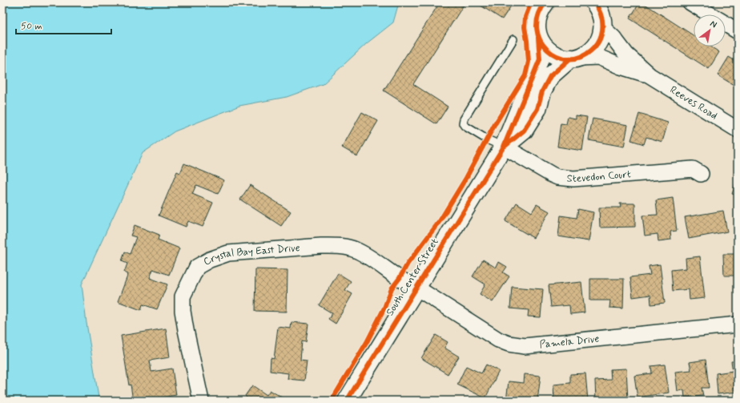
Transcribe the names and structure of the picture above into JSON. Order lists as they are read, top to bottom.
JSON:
{
  "streets": {
    "main road": ["South Center Street"],
    "street": [
      "Reeves Road",
      "Stevedon Court",
      "Crystal Bay East Drive",
      "Pamela Drive"
    ]
  },
  "crossings": [
    ["Reeves Road", "South Center Street"],
    ["Stevedon Court", "South Center Street"],
    ["Crystal Bay East Drive", "South Center Street"],
    ["Crystal Bay East Drive", "Pamela Drive"],
    ["South Center Street", "Pamela Drive"]
  ],
  "scale_bar": "50 m",
  "north": "top right"
}
